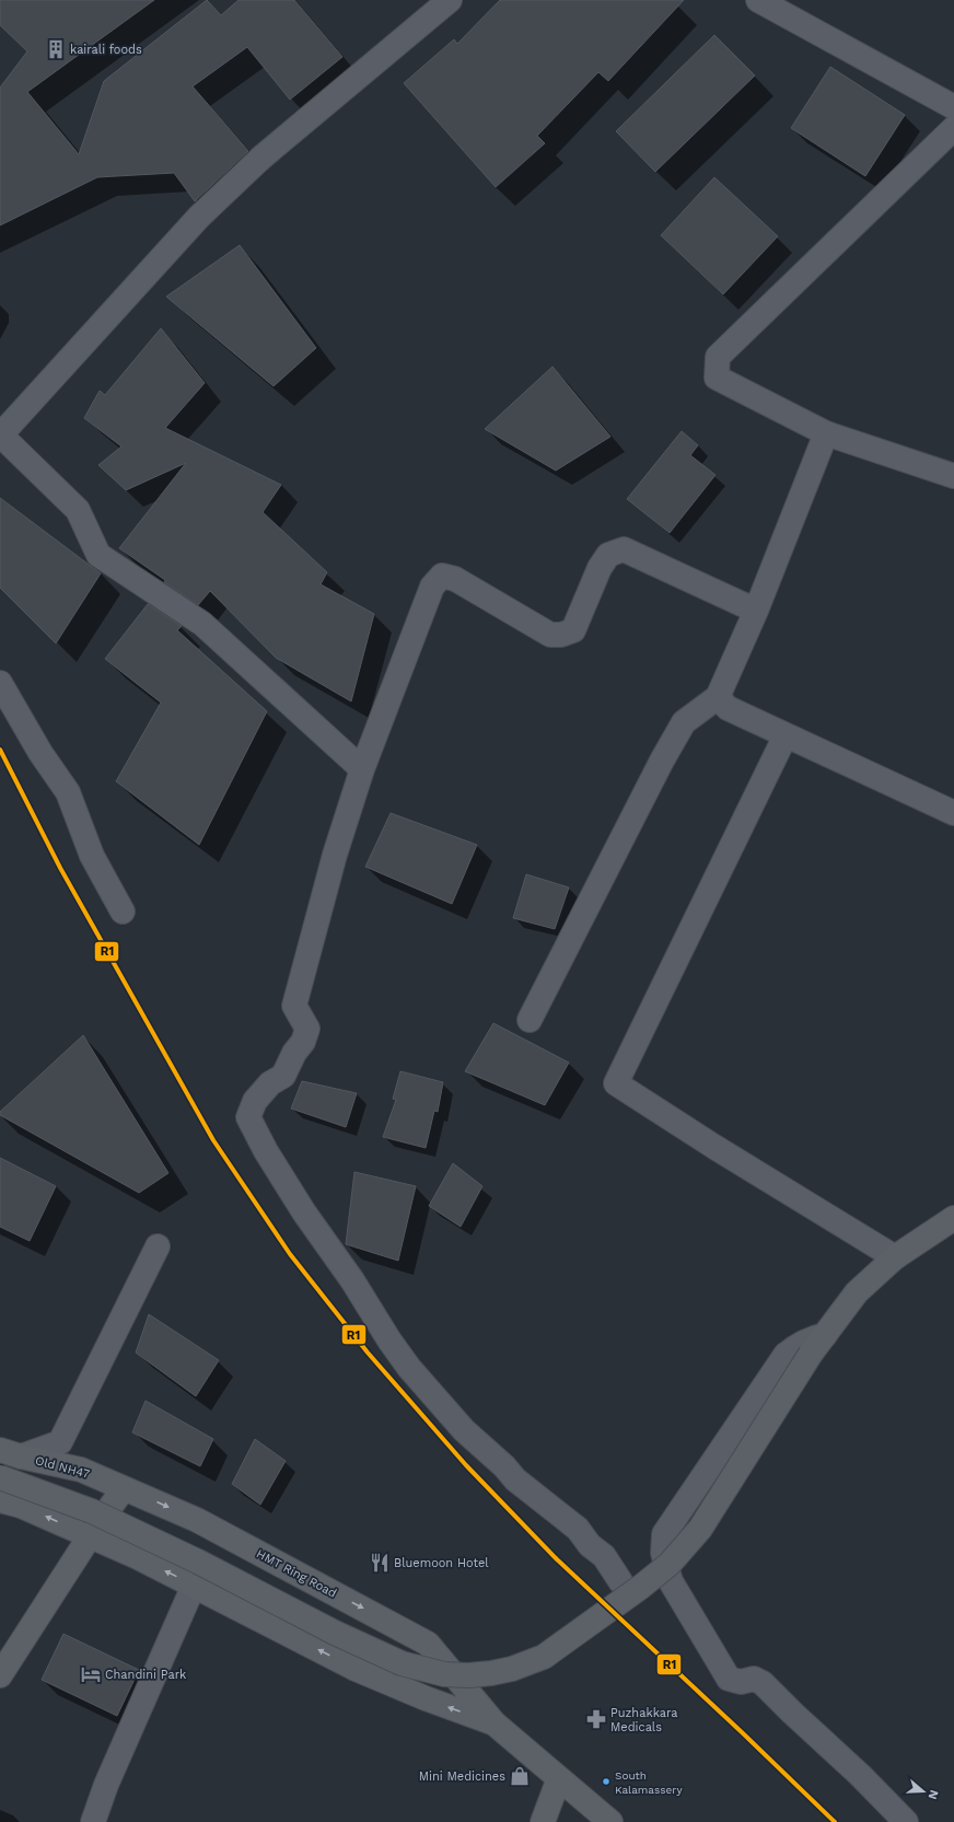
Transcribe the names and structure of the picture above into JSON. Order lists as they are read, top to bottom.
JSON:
{
  "streets": {
    "main road": ["Old NH47", "HMT Ring Road"]
  },
  "crossings": [
    ["Old NH47", "HMT Ring Road"]
  ],
  "places": {
    "building": ["kairali foods"],
    "restaurant": ["Bluemoon Hotel"],
    "hotel": ["Chandini Park"],
    "pharmacy": ["Puzhakkara Medicals"],
    "shop": ["Mini Medicines"],
    "other": ["South Kalamassery"]
  },
  "lines": ["transit line R1"],
  "north": "right"
}
